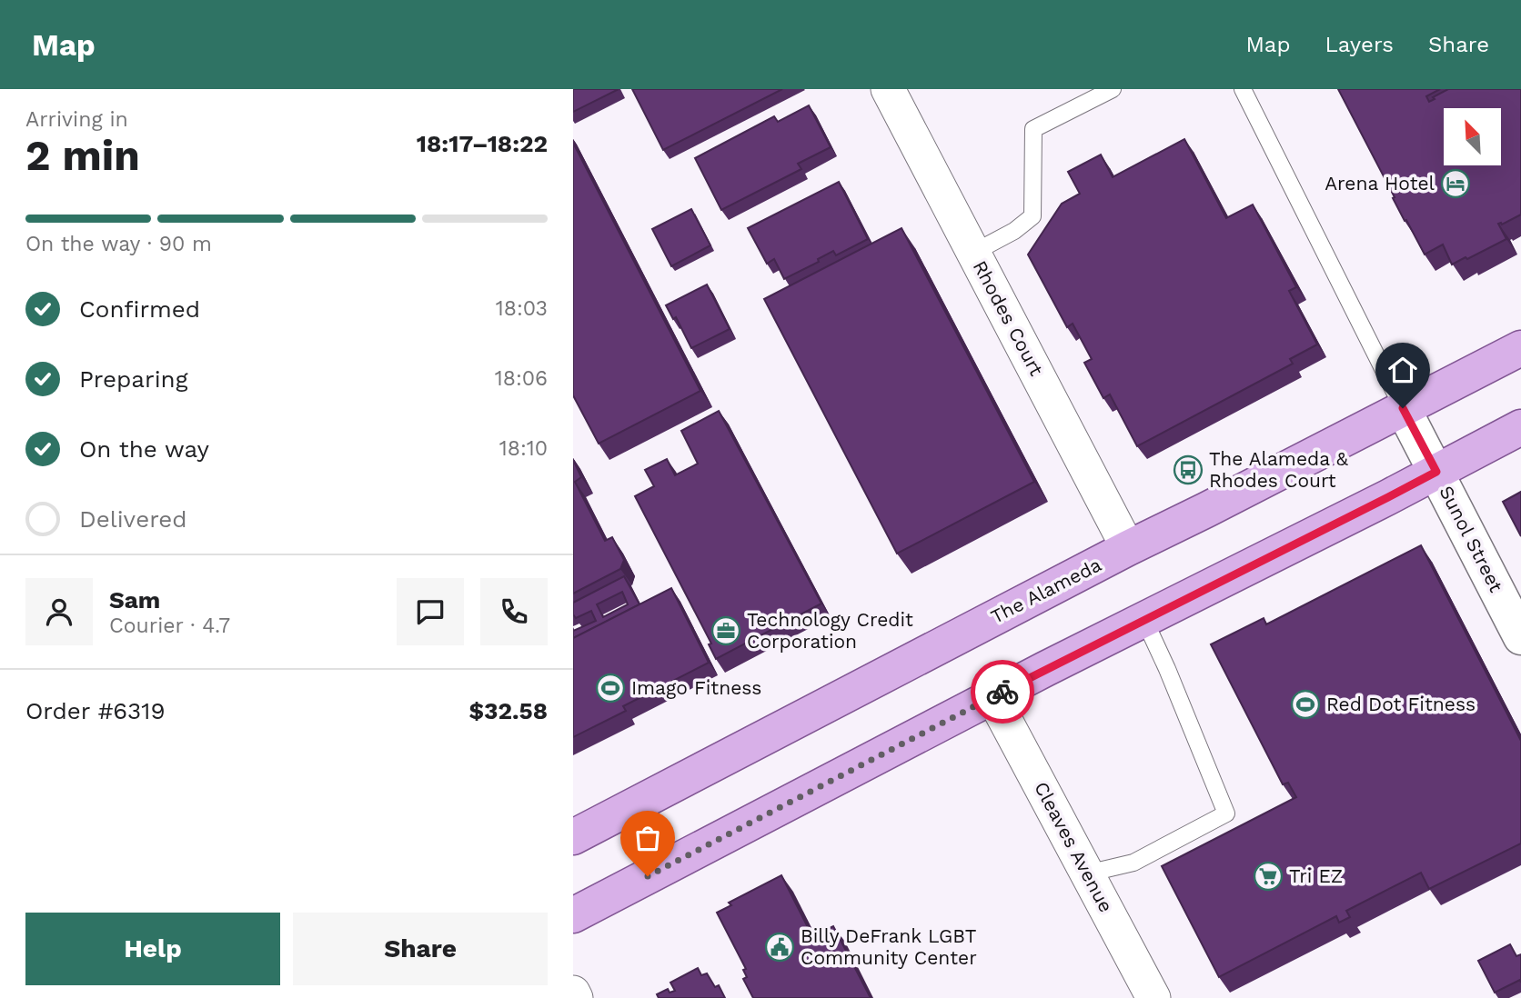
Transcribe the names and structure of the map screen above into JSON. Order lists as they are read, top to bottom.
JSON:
{
  "streets": {
    "main road": ["The Alameda"],
    "street": ["Rhodes Court", "Sunol Street", "Cleaves Avenue"]
  },
  "crossings": [
    ["Rhodes Court", "The Alameda"],
    ["Sunol Street", "The Alameda"]
  ],
  "places": {
    "hotel": ["Arena Hotel"],
    "bus stop": ["The Alameda & Rhodes Court"],
    "office": ["Technology Credit Corporation"],
    "sports": ["Imago Fitness", "Red Dot Fitness"],
    "supermarket": ["Tri EZ"],
    "public building": ["Billy DeFrank LGBT Community Center"]
  },
  "north": "top left",
  "page": {
    "header": "Map",
    "nav": ["Map", "Layers", "Share"],
    "heading": ["2 min", "Arriving in", "18:17–18:22"],
    "panel": [
      "Sam",
      "Courier · 4.7",
      "Order #6319",
      "$32.58"
    ],
    "bar": "On the way · 90 m",
    "list": [
      ["Confirmed", "18:03"],
      ["Preparing", "18:06"],
      ["On the way", "18:10"],
      "Delivered"
    ],
    "buttons": ["Help", "Share"]
  }
}
